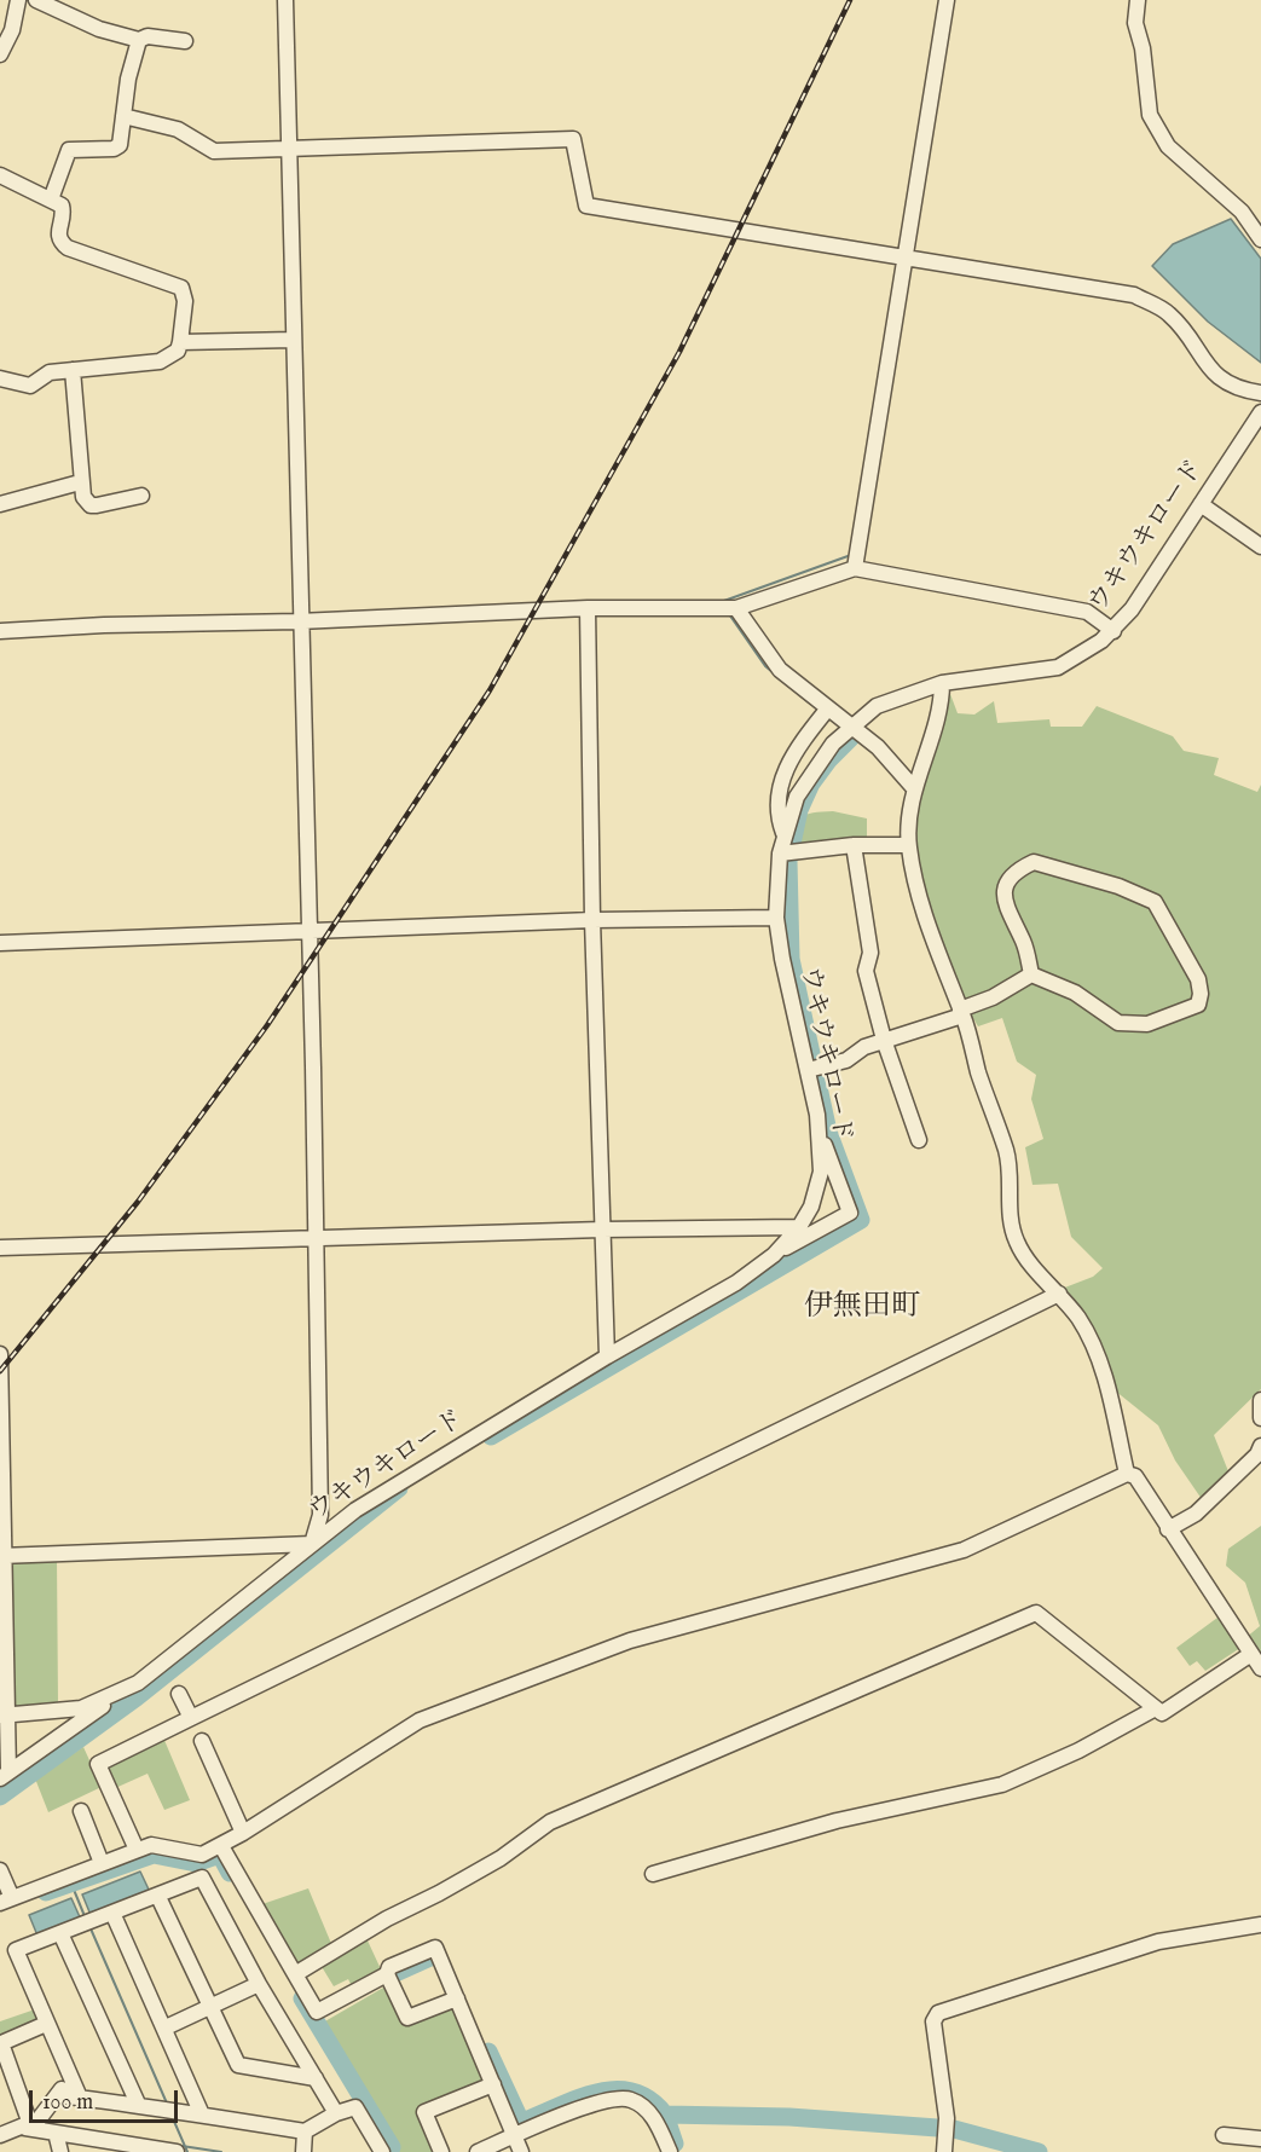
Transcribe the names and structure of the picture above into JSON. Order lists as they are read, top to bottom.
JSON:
{
  "streets": {
    "street": ["ウキウキロード"]
  },
  "districts": ["伊無田町"],
  "scale_bar": "100 m"
}
